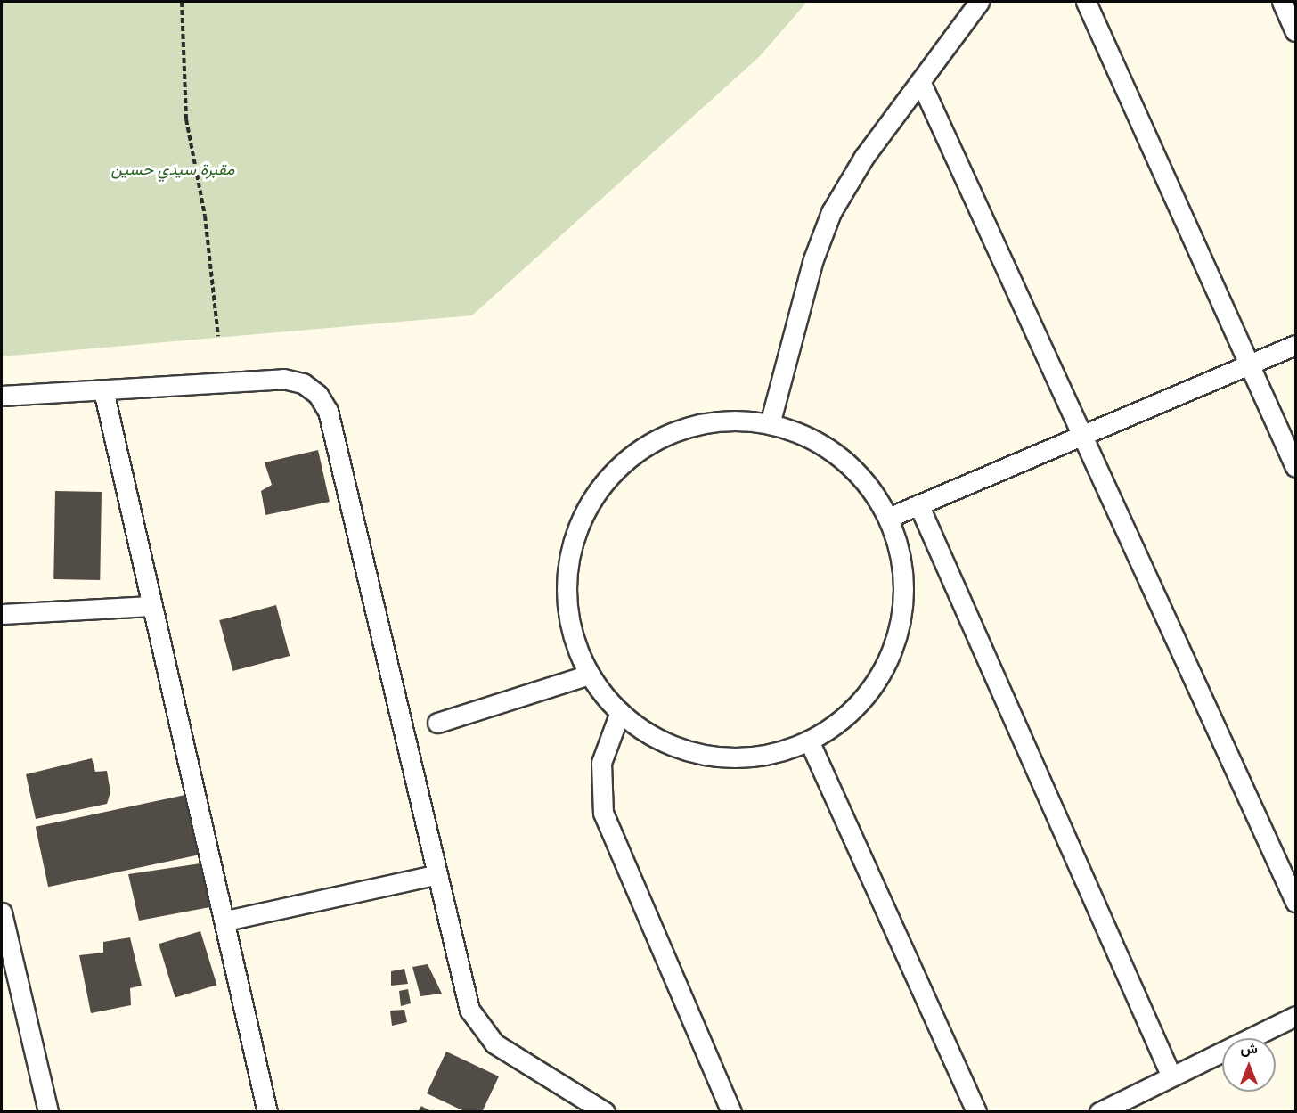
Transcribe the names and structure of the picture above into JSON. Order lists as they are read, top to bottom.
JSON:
{
  "parks": ["مقبرة سيدي حسين"],
  "north": "top"
}
